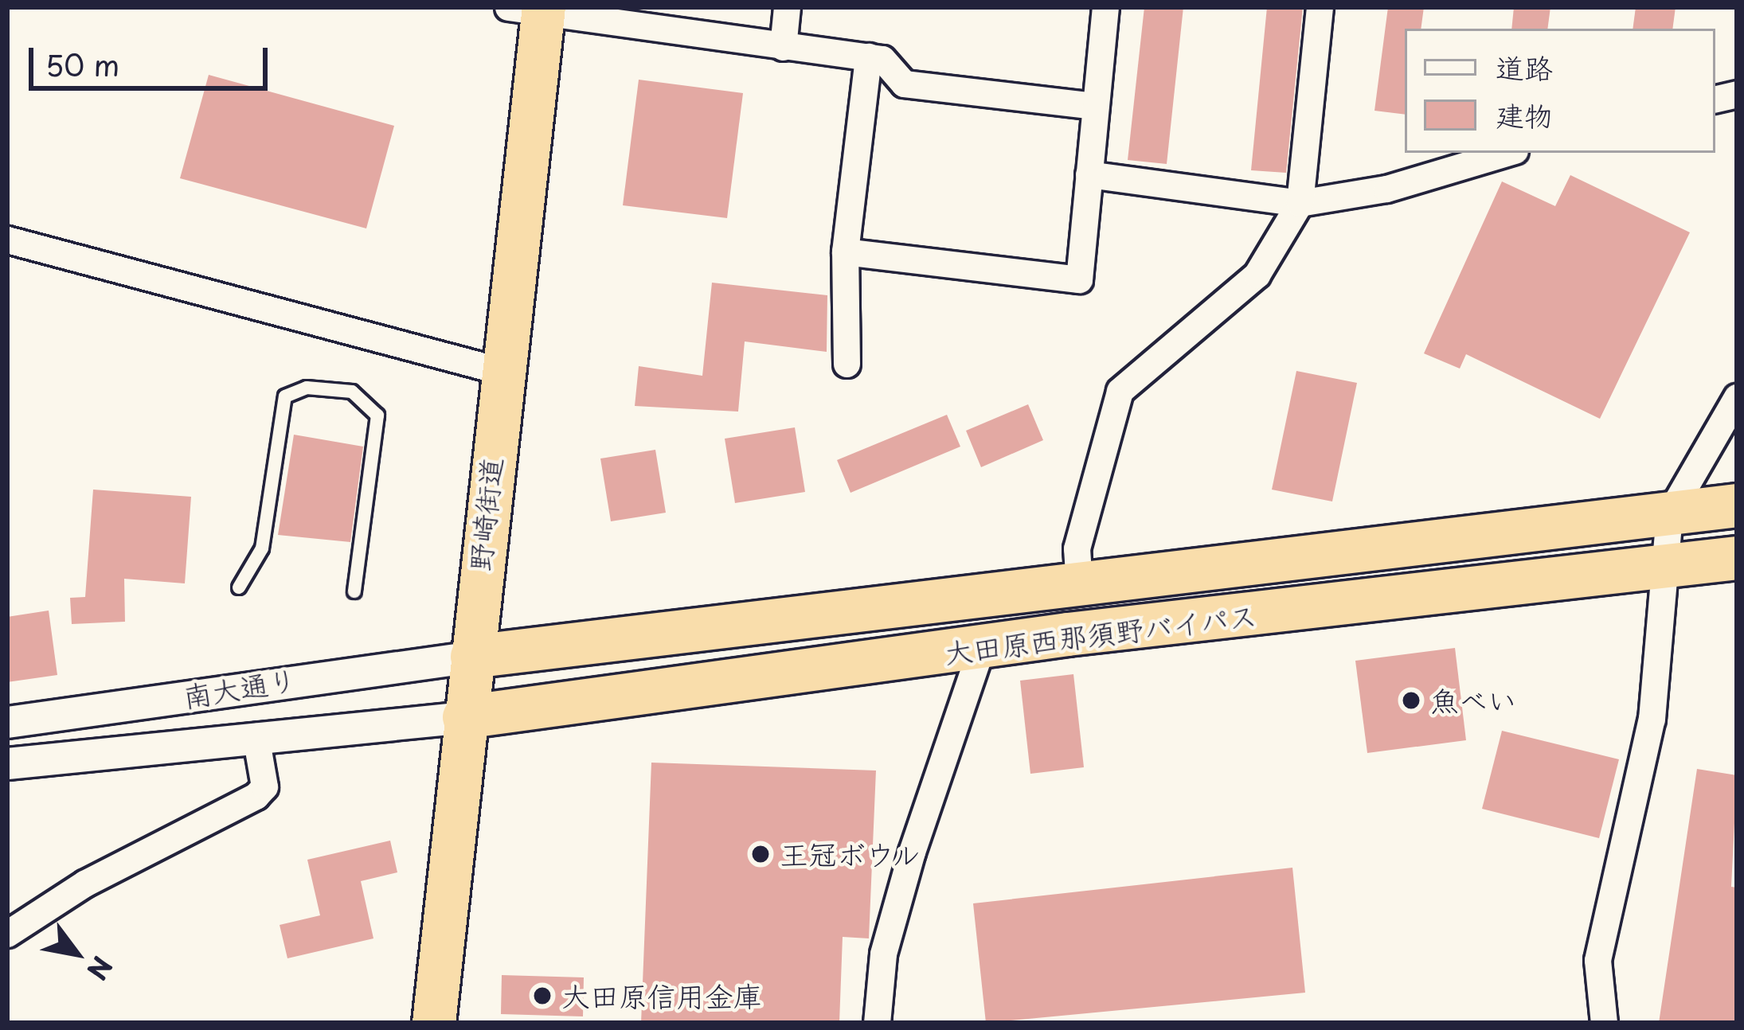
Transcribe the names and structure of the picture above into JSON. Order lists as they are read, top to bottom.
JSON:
{
  "streets": {
    "highway": ["野崎街道", "大田原西那須野バイパス"],
    "street": ["南大通り"]
  },
  "crossings": [
    ["野崎街道", "大田原西那須野バイパス"],
    ["野崎街道", "南大通り"],
    ["大田原西那須野バイパス", "南大通り"]
  ],
  "places": ["魚べい", "王冠ボウル", "大田原信用金庫"],
  "legend": ["道路", "建物"],
  "scale_bar": "50 m",
  "north": "bottom right"
}
